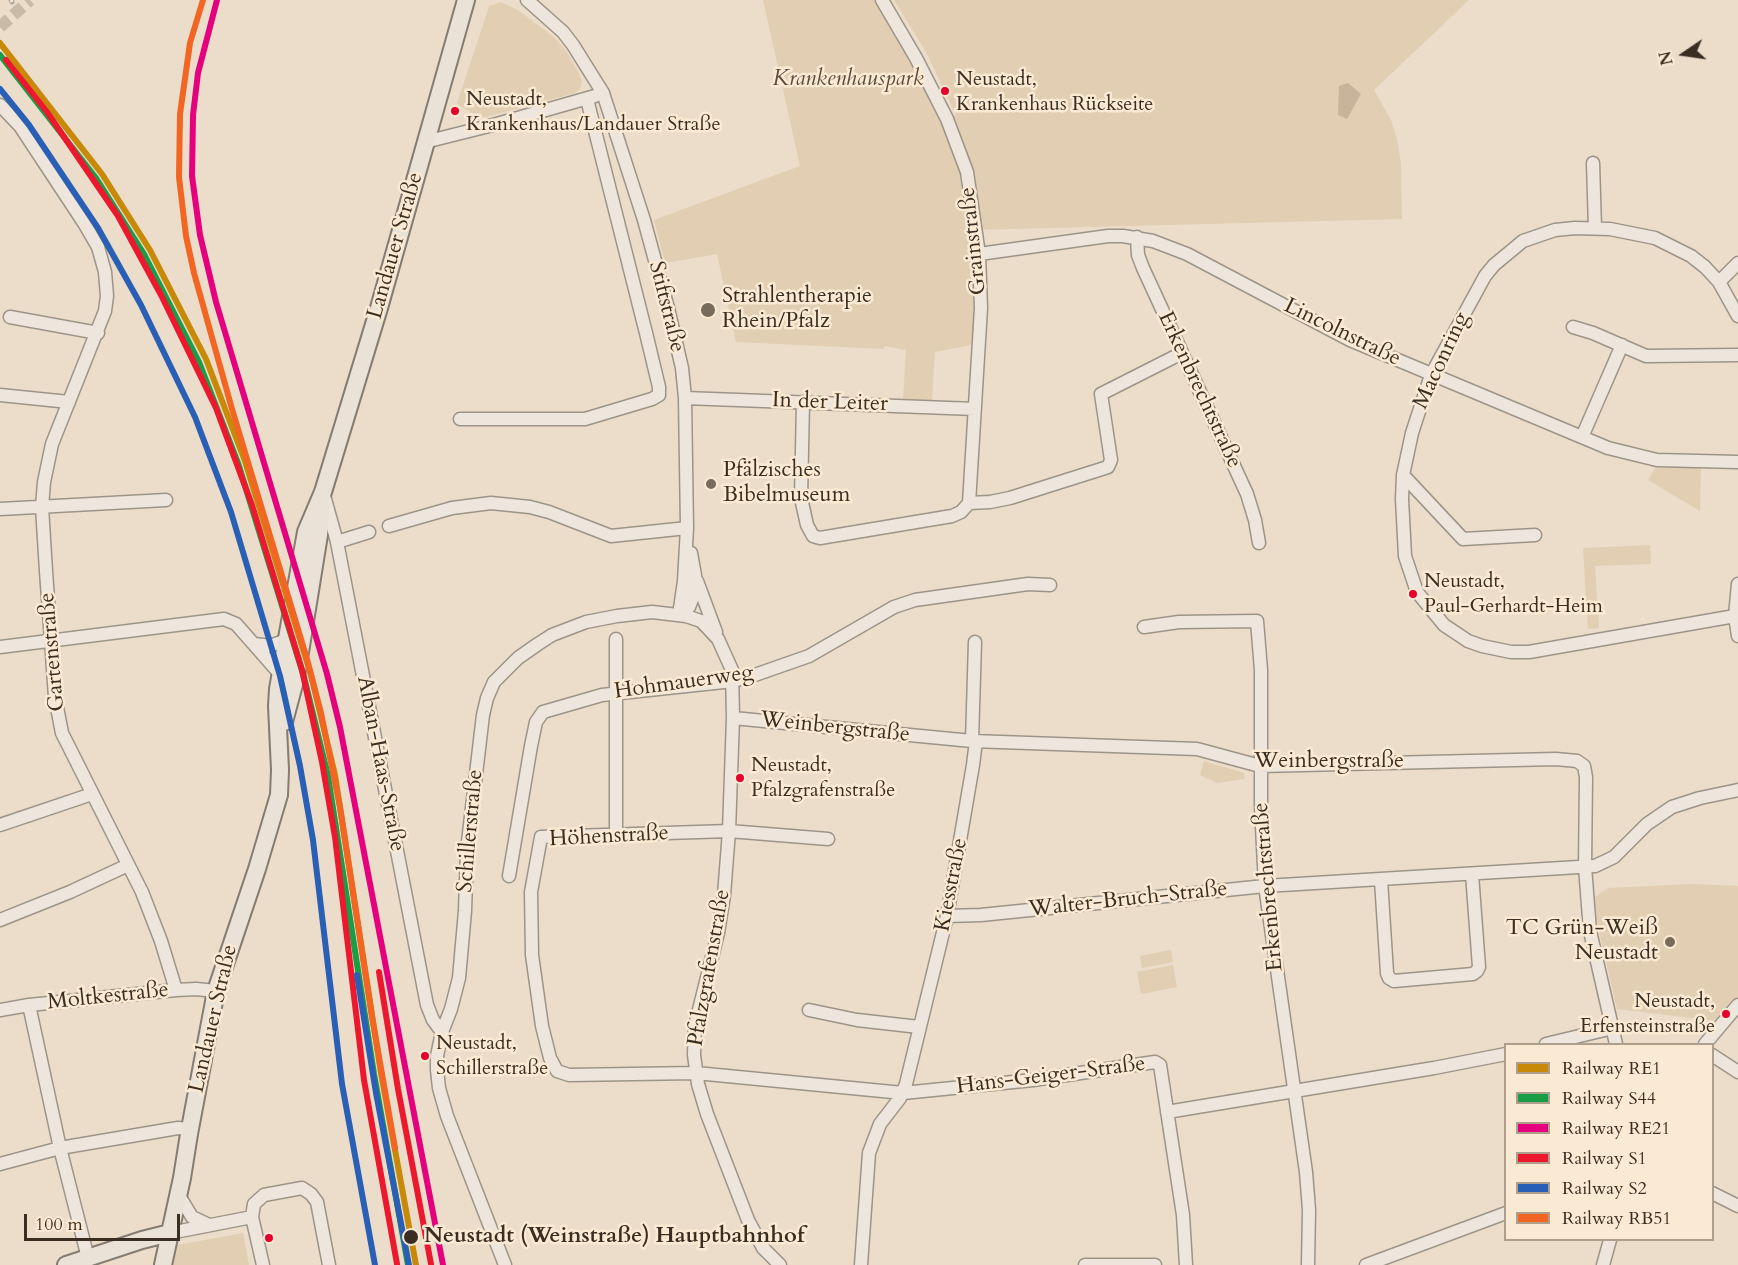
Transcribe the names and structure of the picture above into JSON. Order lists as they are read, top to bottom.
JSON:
{
  "streets": {
    "main road": ["Landauer Straße"],
    "street": [
      "Grainstraße",
      "Stiftstraße",
      "Lincolnstraße",
      "Maconring",
      "Erkenbrechtstraße",
      "In der Leiter",
      "Gartenstraße",
      "Hohmauerweg",
      "Weinbergstraße",
      "Alban-Haas-Straße",
      "Schillerstraße",
      "Höhenstraße",
      "Kiesstraße",
      "Walter-Bruch-Straße",
      "Pfalzgrafenstraße",
      "Moltkestraße",
      "Hans-Geiger-Straße"
    ]
  },
  "crossings": [
    ["Grainstraße", "Lincolnstraße"],
    ["Grainstraße", "In der Leiter"],
    ["Landauer Straße", "Alban-Haas-Straße"],
    ["Landauer Straße", "Moltkestraße"],
    ["Stiftstraße", "In der Leiter"],
    ["Stiftstraße", "Schillerstraße"],
    ["Lincolnstraße", "Maconring"],
    ["Lincolnstraße", "Erkenbrechtstraße"],
    ["Erkenbrechtstraße", "Weinbergstraße"],
    ["Erkenbrechtstraße", "Walter-Bruch-Straße"],
    ["Gartenstraße", "Moltkestraße"],
    ["Hohmauerweg", "Schillerstraße"],
    ["Hohmauerweg", "Pfalzgrafenstraße"],
    ["Weinbergstraße", "Kiesstraße"],
    ["Weinbergstraße", "Walter-Bruch-Straße"],
    ["Weinbergstraße", "Pfalzgrafenstraße"],
    ["Alban-Haas-Straße", "Schillerstraße"],
    ["Schillerstraße", "Pfalzgrafenstraße"],
    ["Höhenstraße", "Pfalzgrafenstraße"],
    ["Höhenstraße", "Hans-Geiger-Straße"],
    ["Kiesstraße", "Walter-Bruch-Straße"],
    ["Kiesstraße", "Hans-Geiger-Straße"],
    ["Pfalzgrafenstraße", "Hans-Geiger-Straße"]
  ],
  "parks": ["Krankenhauspark"],
  "places": [
    "Neustadt, Krankenhaus Rückseite",
    "Neustadt, Krankenhaus/Landauer Straße",
    "Strahlentherapie Rhein/Pfalz",
    "Pfälzisches Bibelmuseum",
    "Neustadt, Paul-Gerhardt-Heim",
    "Neustadt, Pfalzgrafenstraße",
    "TC Grün-Weiß Neustadt",
    "Neustadt, Erfensteinstraße",
    "Neustadt, Schillerstraße",
    "Neustadt (Weinstraße) Hauptbahnhof"
  ],
  "lines": [
    "rail line RE21",
    "rail line RB51",
    "rail line RE1",
    "rail line S44",
    "rail line S1",
    "rail line S2"
  ],
  "legend": [
    "Railway RE1",
    "Railway S44",
    "Railway RE21",
    "Railway S1",
    "Railway S2",
    "Railway RB51"
  ],
  "scale_bar": "100 m",
  "north": "left"
}
